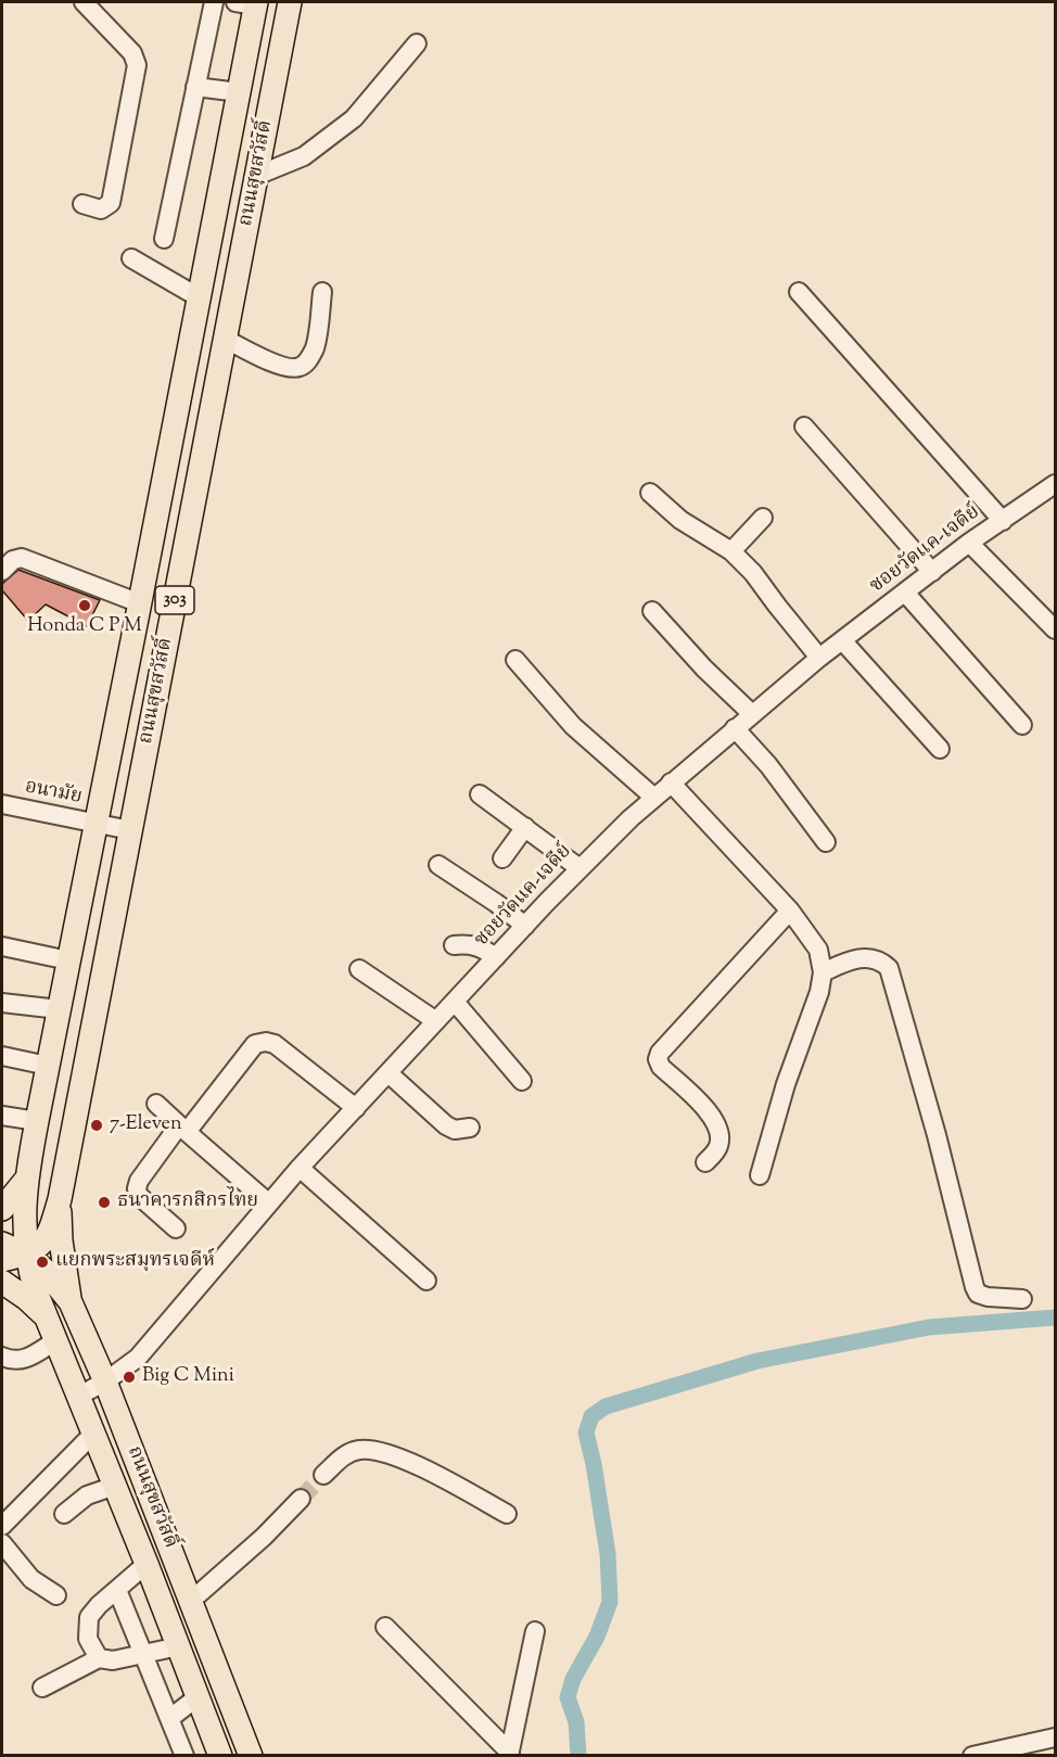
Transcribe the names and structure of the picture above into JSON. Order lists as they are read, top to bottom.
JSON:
{
  "streets": {
    "main road": ["ถนนสุขสวัสดิ์", "303"],
    "street": ["ซอยวัดแค-เจดีย์", "อนามัย"]
  },
  "crossings": [
    ["ถนนสุขสวัสดิ์", "ซอยวัดแค-เจดีย์"],
    ["ถนนสุขสวัสดิ์", "อนามัย"]
  ],
  "places": [
    "Honda C P M",
    "7-Eleven",
    "ธนาคารกสิกรไทย",
    "แยกพระสมุทรเจดีห์",
    "Big C Mini"
  ]
}
